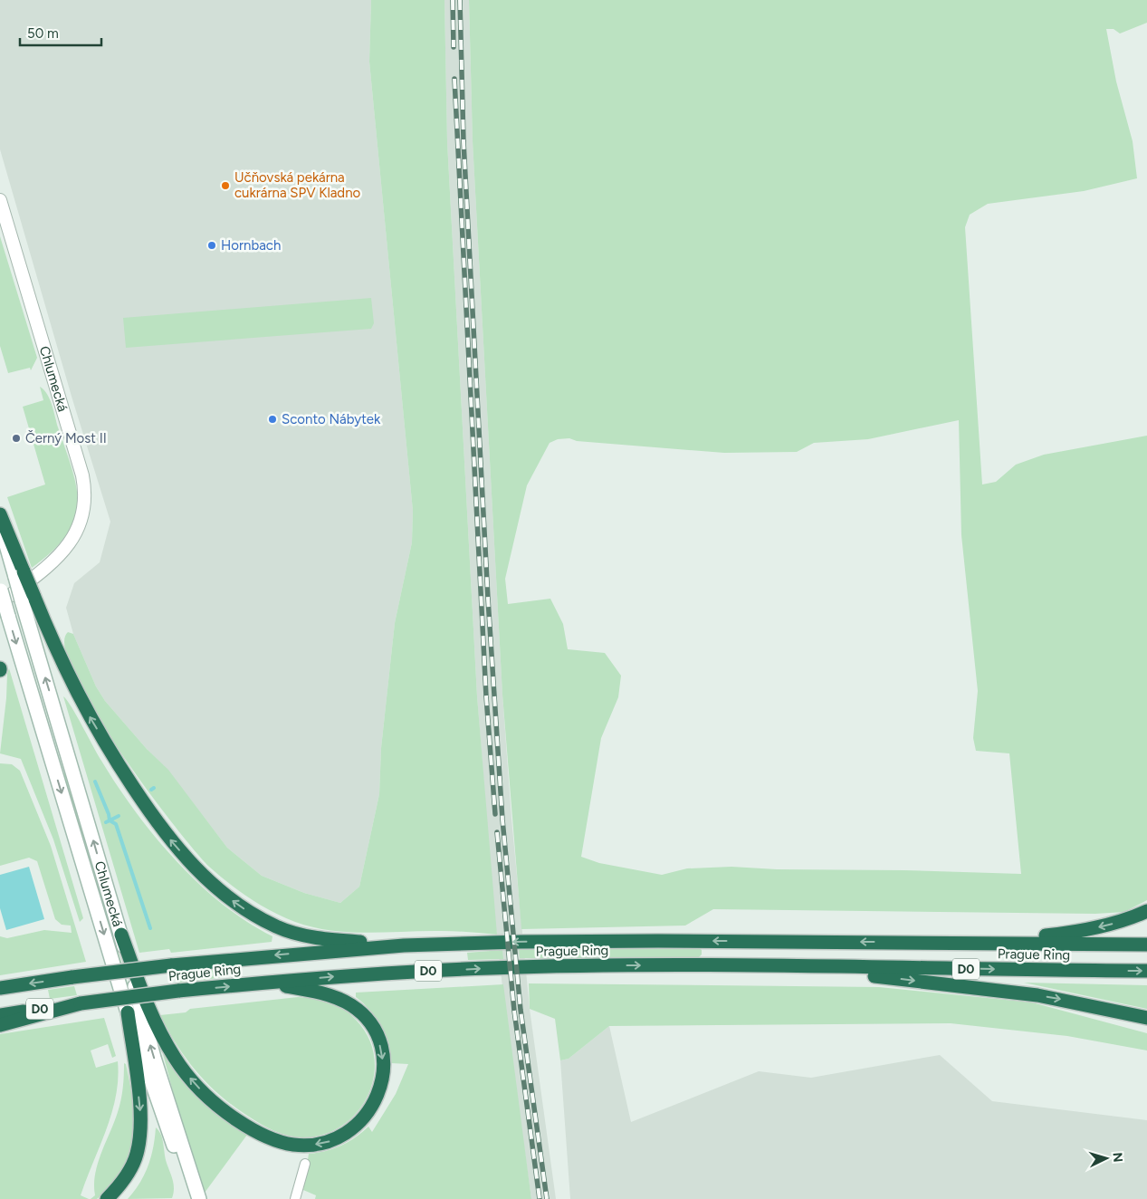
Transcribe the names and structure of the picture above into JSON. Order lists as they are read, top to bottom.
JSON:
{
  "streets": {
    "highway": ["Prague Ring", "D0"],
    "main road": ["Chlumecká"]
  },
  "places": [
    "Učňovská pekárna cukrárna SPV Kladno",
    "Hornbach",
    "Sconto Nábytek",
    "Černý Most II"
  ],
  "scale_bar": "50 m",
  "north": "right"
}
